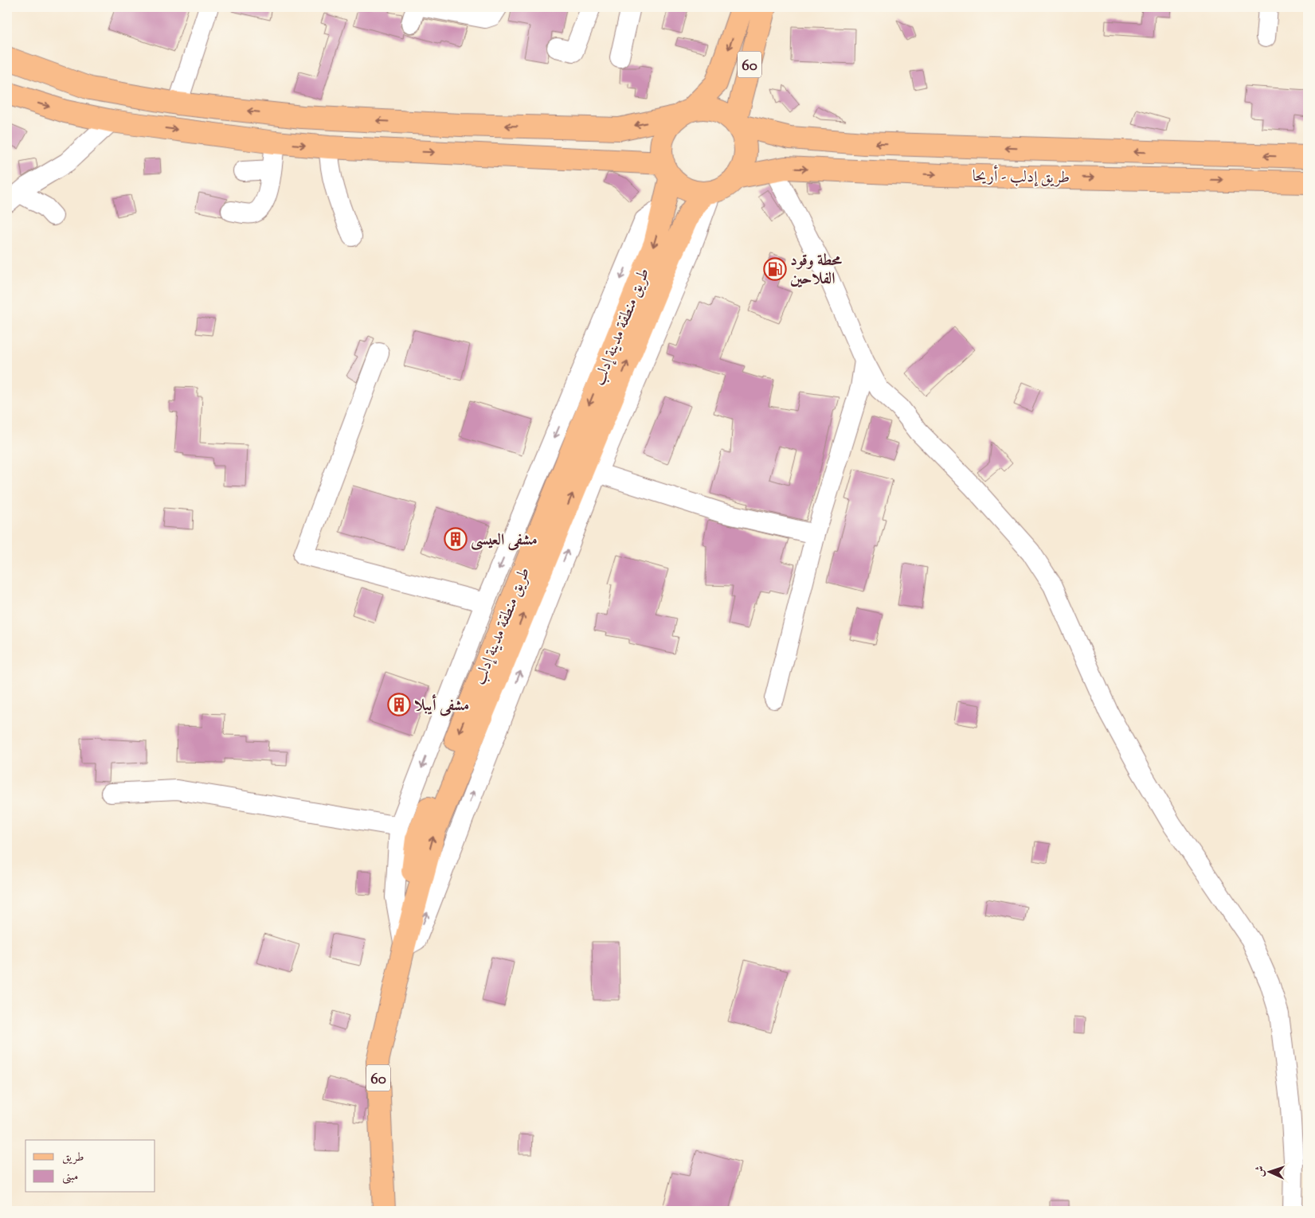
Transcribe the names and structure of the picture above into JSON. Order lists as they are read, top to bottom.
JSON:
{
  "streets": {
    "main road": ["60", "طريق إدلب - أريحا", "طريق منطقة مدينة إدلب"]
  },
  "crossings": [
    ["60", "طريق إدلب - أريحا"],
    ["60", "طريق منطقة مدينة إدلب"],
    ["طريق إدلب - أريحا", "طريق منطقة مدينة إدلب"]
  ],
  "places": {
    "fuel station": ["محطة وقود الفلاحين"],
    "building": ["مشفى العيسى", "مشفى أيبلا"]
  },
  "legend": ["طريق", "مبنى"],
  "north": "left"
}
